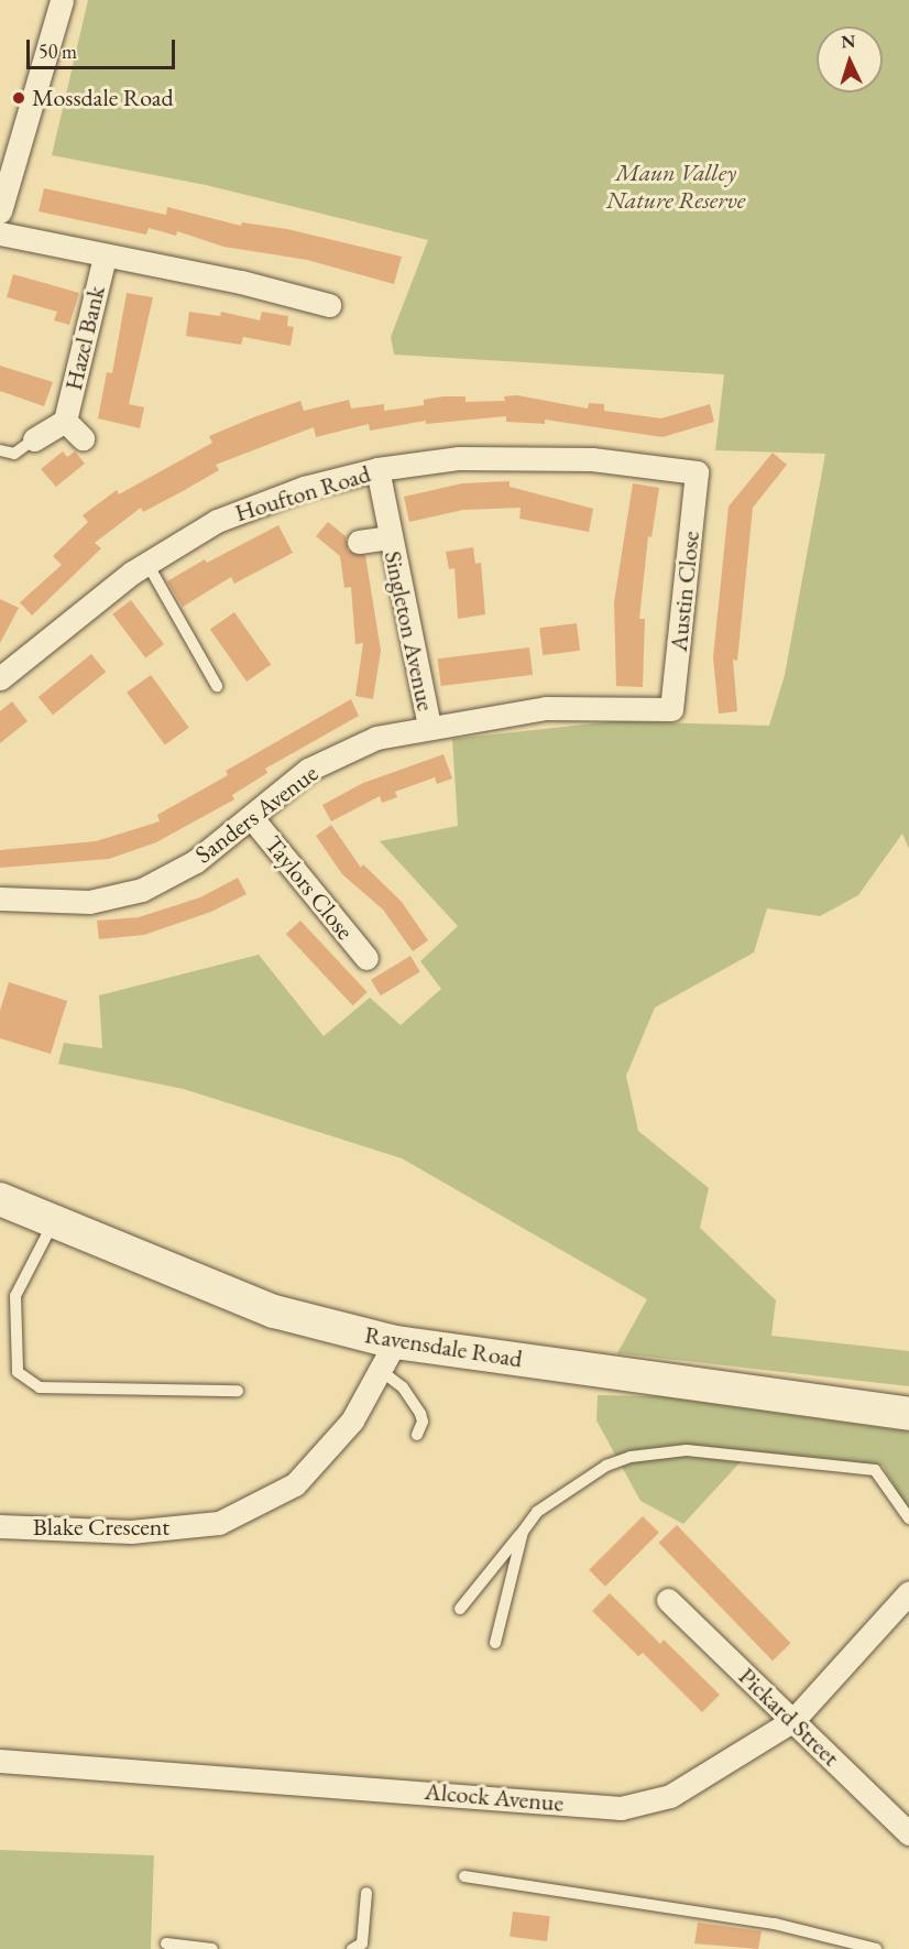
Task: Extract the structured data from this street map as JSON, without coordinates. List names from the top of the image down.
{
  "streets": {
    "main road": ["Ravensdale Road"],
    "street": [
      "Hazel Bank",
      "Houfton Road",
      "Austin Close",
      "Singleton Avenue",
      "Sanders Avenue",
      "Taylors Close",
      "Blake Crescent",
      "Pickard Street",
      "Alcock Avenue"
    ]
  },
  "crossings": [
    ["Houfton Road", "Austin Close"],
    ["Houfton Road", "Singleton Avenue"],
    ["Austin Close", "Sanders Avenue"],
    ["Singleton Avenue", "Sanders Avenue"],
    ["Sanders Avenue", "Taylors Close"],
    ["Ravensdale Road", "Blake Crescent"],
    ["Pickard Street", "Alcock Avenue"]
  ],
  "parks": ["Maun Valley Nature Reserve"],
  "places": ["Mossdale Road"],
  "scale_bar": "50 m",
  "north": "top"
}
